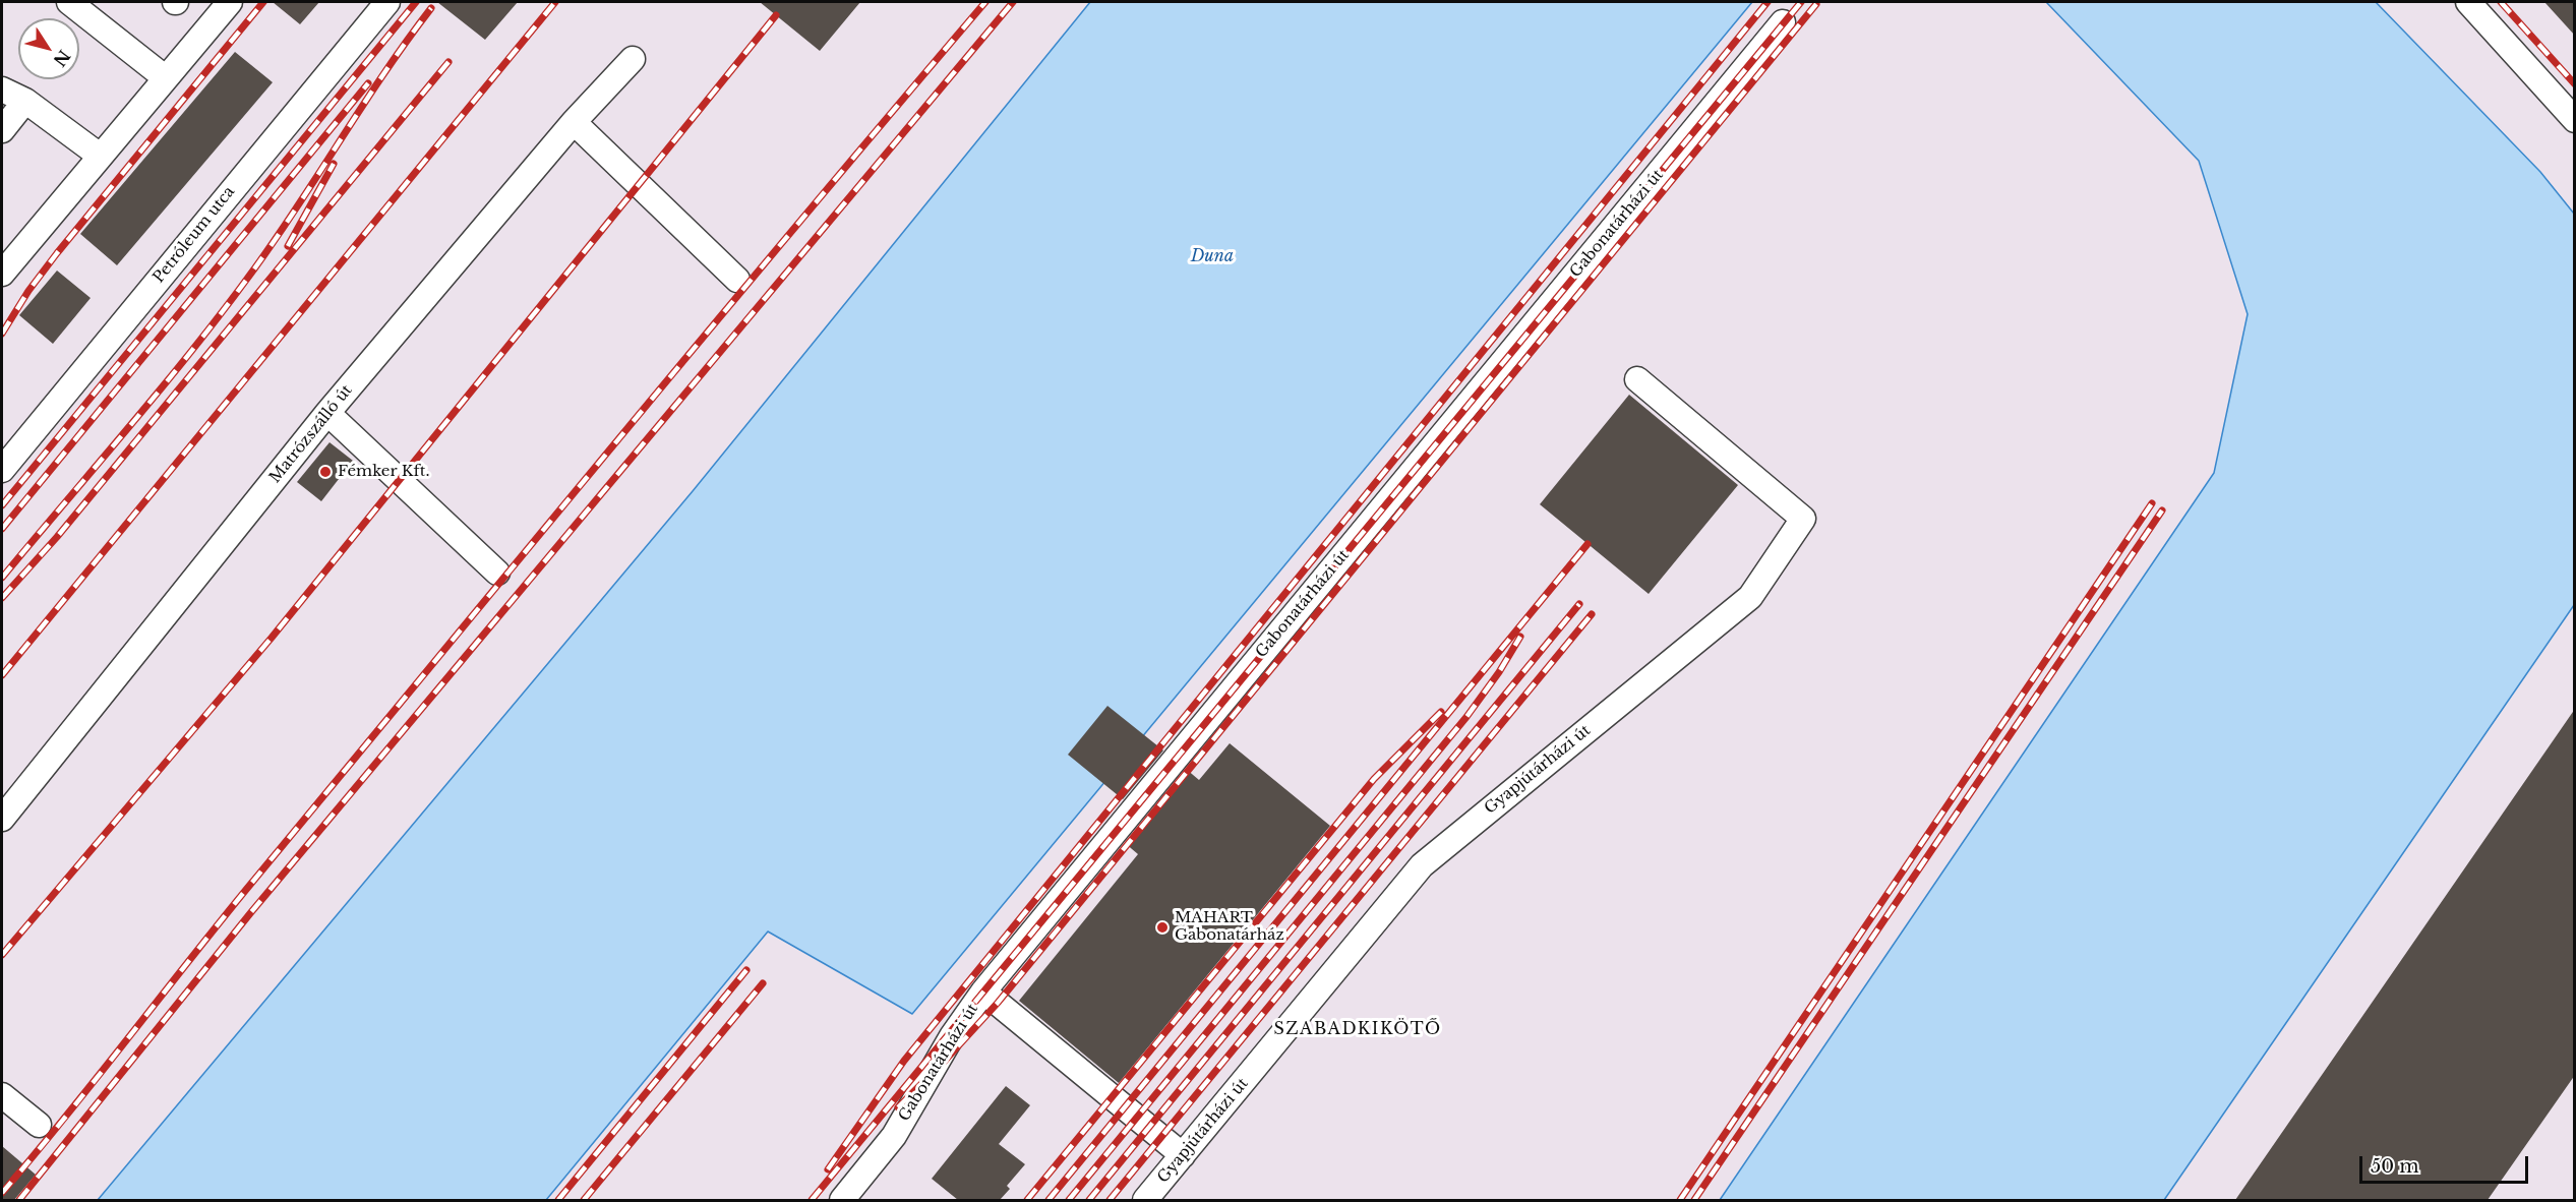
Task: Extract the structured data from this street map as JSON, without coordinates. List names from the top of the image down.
{
  "streets": {
    "street": [
      "Gabonatárházi út",
      "Petróleum utca",
      "Matrózszálló út",
      "Gyapjútárházi út"
    ]
  },
  "districts": ["SZABADKIKÖTŐ"],
  "water": ["Duna"],
  "places": ["Fémker Kft.", "MAHART Gabonatárház"],
  "scale_bar": "50 m",
  "north": "bottom right"
}
